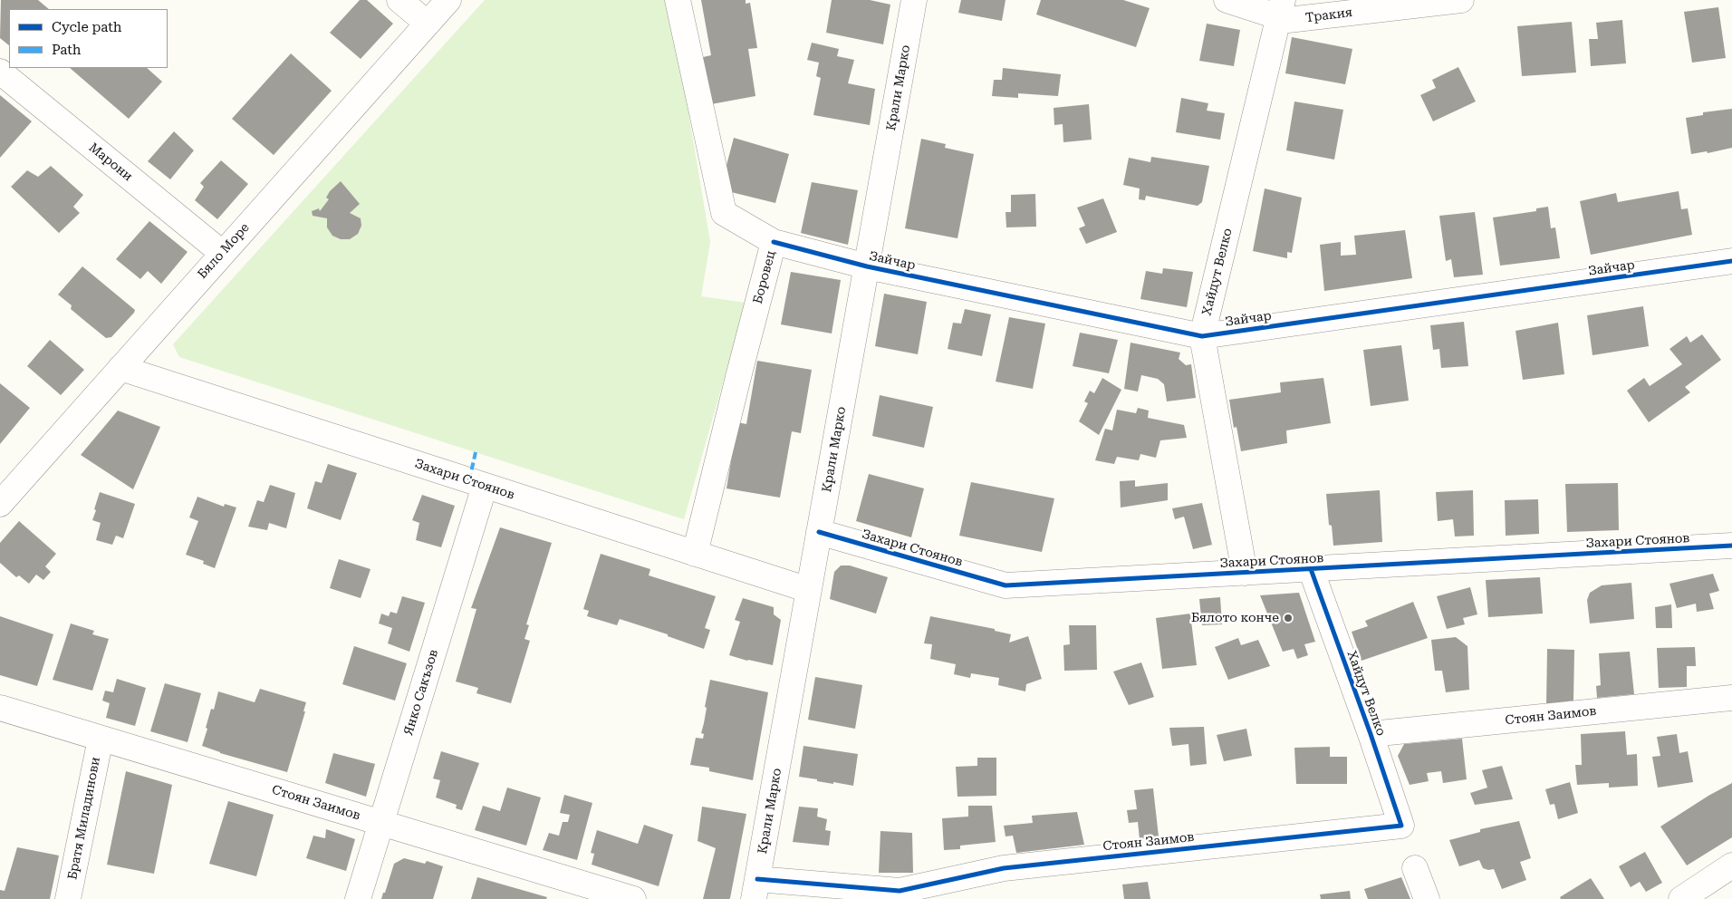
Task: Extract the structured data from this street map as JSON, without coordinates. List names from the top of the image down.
{
  "streets": {
    "street": [
      "Тракия",
      "Крали Марко",
      "Марони",
      "Бяло Море",
      "Зайчар",
      "Хайдут Велко",
      "Боровец",
      "Захари Стоянов",
      "Янко Сакъзов",
      "Стоян Заимов",
      "Братя Миладинови"
    ]
  },
  "crossings": [
    ["Тракия", "Хайдут Велко"],
    ["Крали Марко", "Зайчар"],
    ["Крали Марко", "Захари Стоянов"],
    ["Крали Марко", "Стоян Заимов"],
    ["Марони", "Бяло Море"],
    ["Бяло Море", "Захари Стоянов"],
    ["Зайчар", "Хайдут Велко"],
    ["Зайчар", "Боровец"],
    ["Хайдут Велко", "Захари Стоянов"],
    ["Хайдут Велко", "Стоян Заимов"],
    ["Боровец", "Захари Стоянов"],
    ["Захари Стоянов", "Янко Сакъзов"],
    ["Янко Сакъзов", "Стоян Заимов"],
    ["Стоян Заимов", "Братя Миладинови"]
  ],
  "places": ["Бялото конче"],
  "legend": ["Cycle path", "Path"]
}
